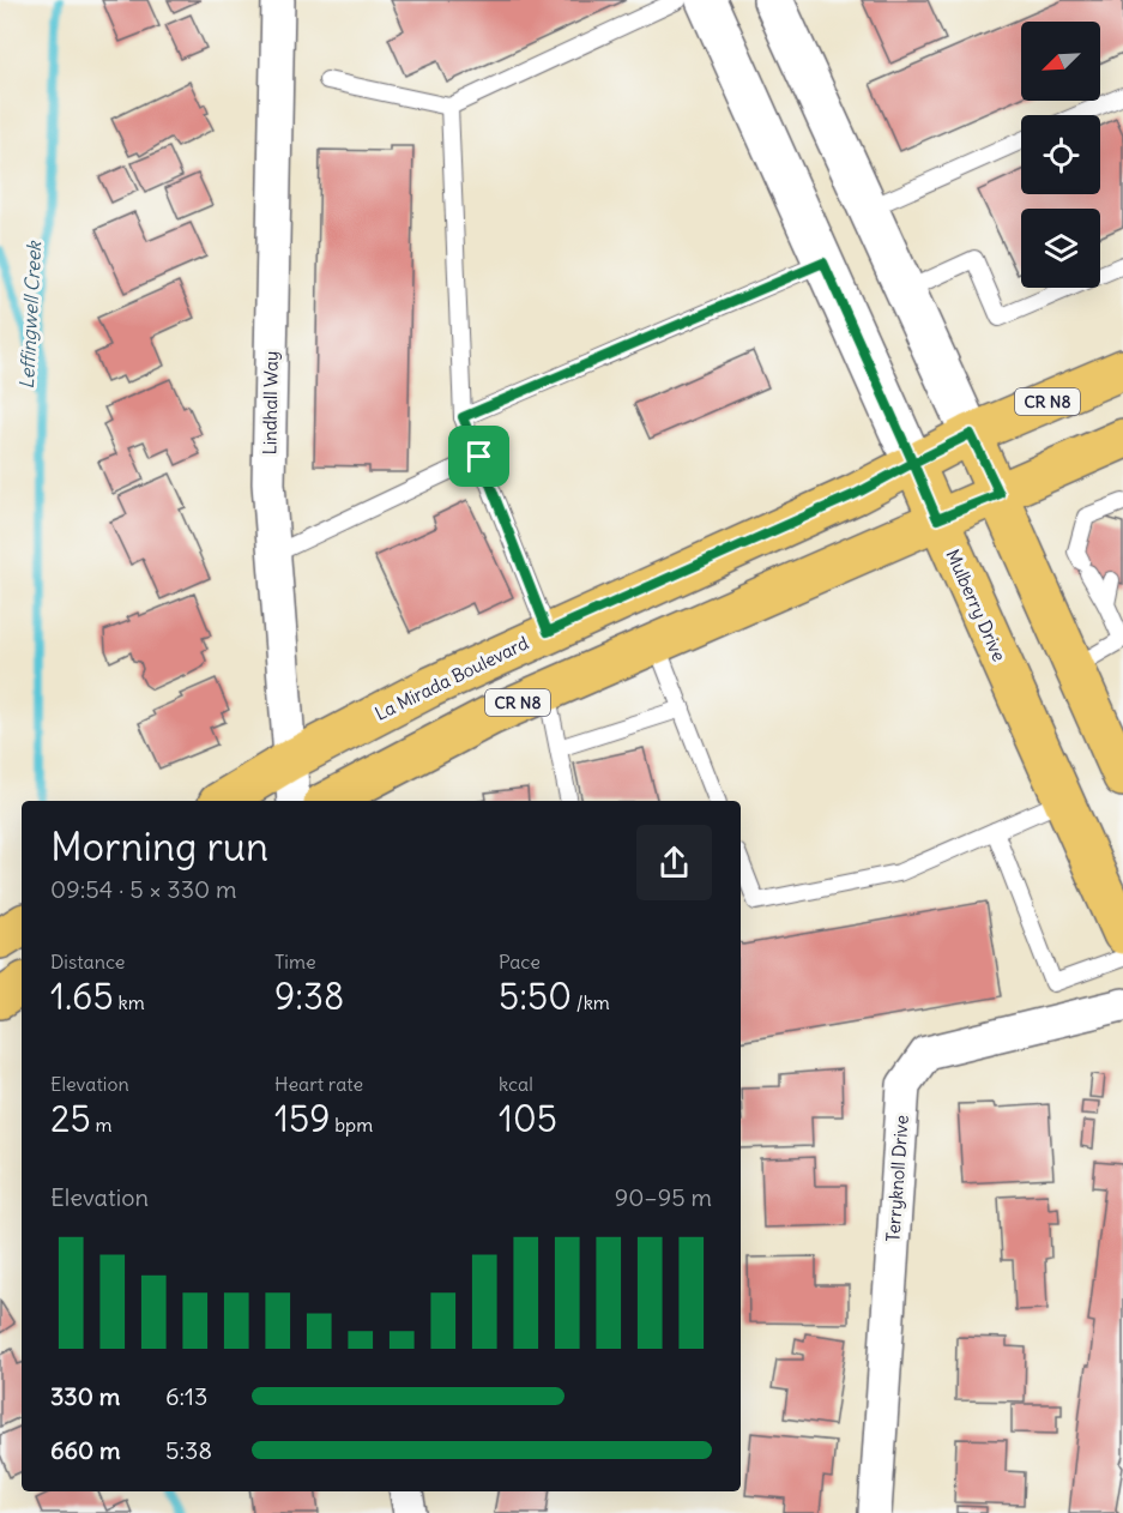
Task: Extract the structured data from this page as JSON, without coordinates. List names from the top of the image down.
{
  "streets": {
    "main road": ["CR N8", "Mulberry Drive", "La Mirada Boulevard"],
    "street": ["Lindhall Way", "Terryknoll Drive"]
  },
  "crossings": [
    ["CR N8", "Mulberry Drive"],
    ["Lindhall Way", "La Mirada Boulevard"],
    ["Mulberry Drive", "La Mirada Boulevard"]
  ],
  "water": ["Leffingwell Creek"],
  "north": "bottom left",
  "page": {
    "heading": ["Morning run", "09:54 · 5 × 330 m"],
    "stats": [
      ["Distance", "1.65 km"],
      ["Time", "9:38"],
      ["Pace", "5:50 /km"],
      ["Elevation", "25 m"],
      ["Heart rate", "159 bpm"],
      ["kcal", "105"]
    ],
    "chart": ["Elevation", "90–95 m"],
    "list": [
      {
        "name": "330 m",
        "note": "6:13"
      },
      {
        "name": "660 m",
        "note": "5:38"
      }
    ]
  }
}
